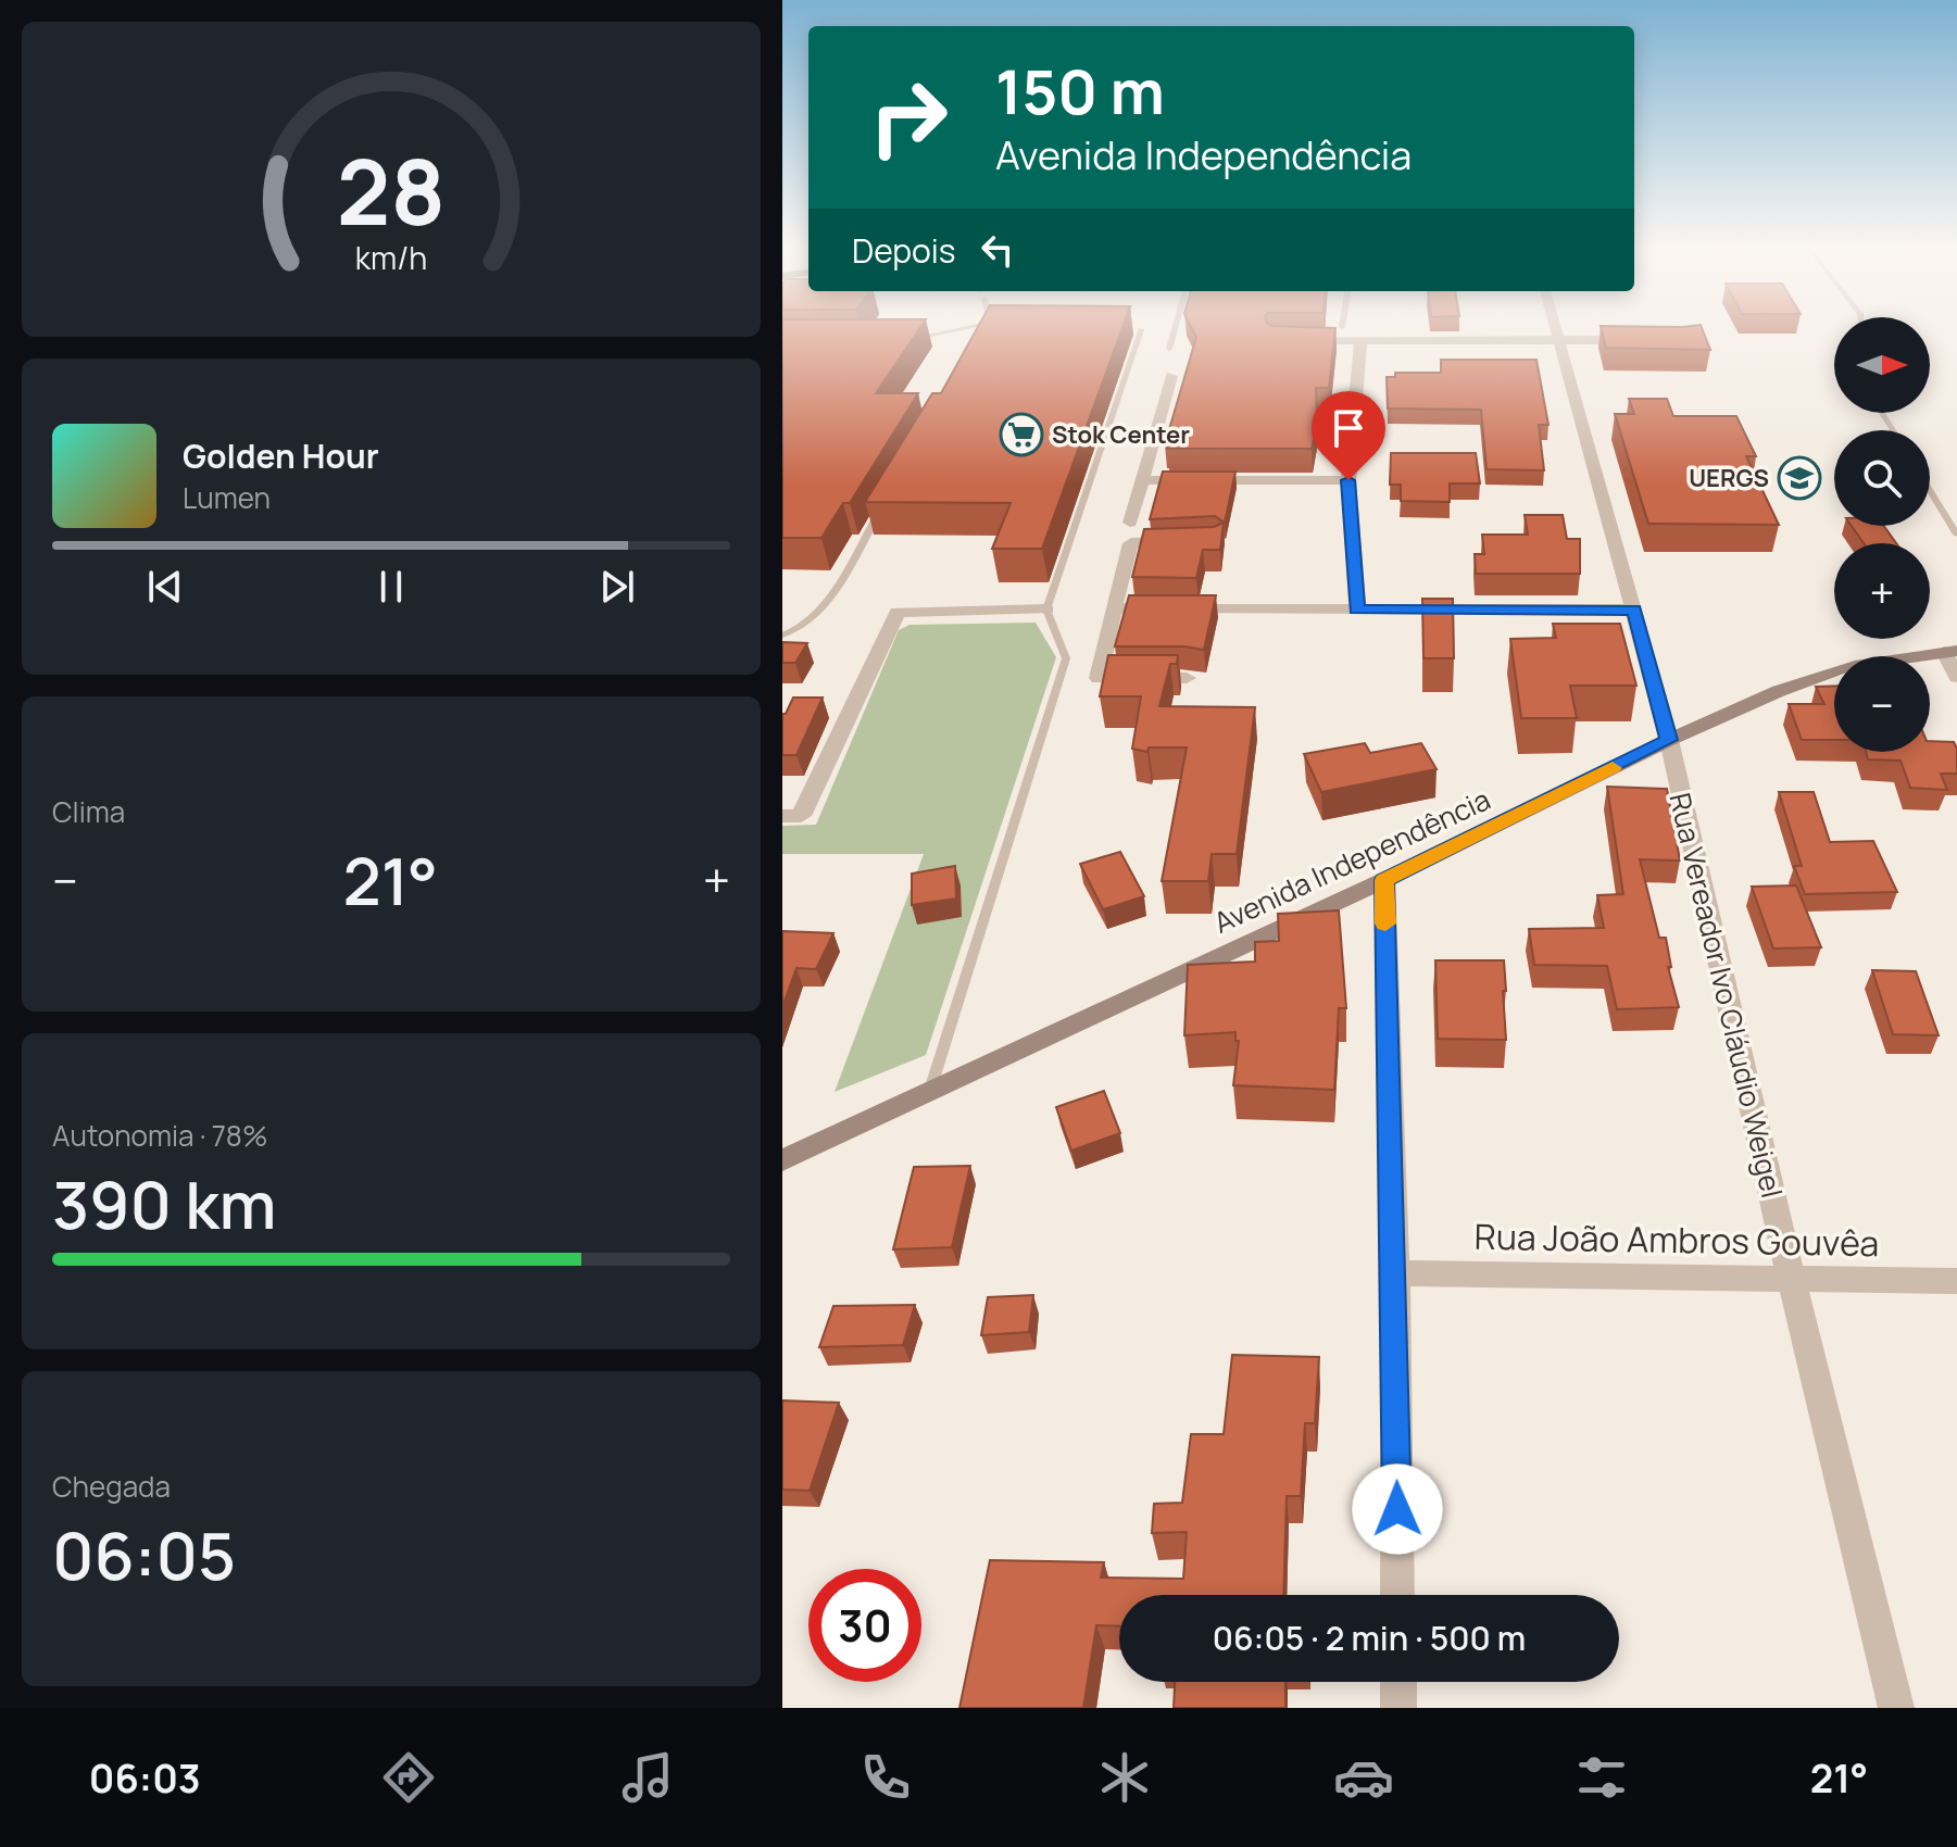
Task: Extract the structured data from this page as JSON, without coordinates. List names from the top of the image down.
{
  "streets": {
    "main road": ["Avenida Independência"],
    "street": ["Rua Vereador Ivo Cláudio Weigel", "Rua João Ambros Gouvêa"]
  },
  "crossings": [
    ["Avenida Independência", "Rua Vereador Ivo Cláudio Weigel"],
    ["Rua Vereador Ivo Cláudio Weigel", "Rua João Ambros Gouvêa"]
  ],
  "places": {
    "supermarket": ["Stok Center"],
    "school or university": ["UERGS"]
  },
  "north": "right",
  "page": {
    "turn": ["150 m", "Avenida Independência"],
    "then": "Depois",
    "map_buttons": ["+", "−"],
    "song": ["Golden Hour", "Lumen"],
    "tile": [
      "Clima",
      ["Autonomia · 78%", "390 km"],
      ["Chegada", "06:05"]
    ],
    "heat": ["−", "21°", "+"],
    "limit": "30",
    "trip": "06:05 · 2 min · 500 m",
    "tabs": ["06:03", "21°"],
    "gauge": ["28", "km/h"]
  }
}
